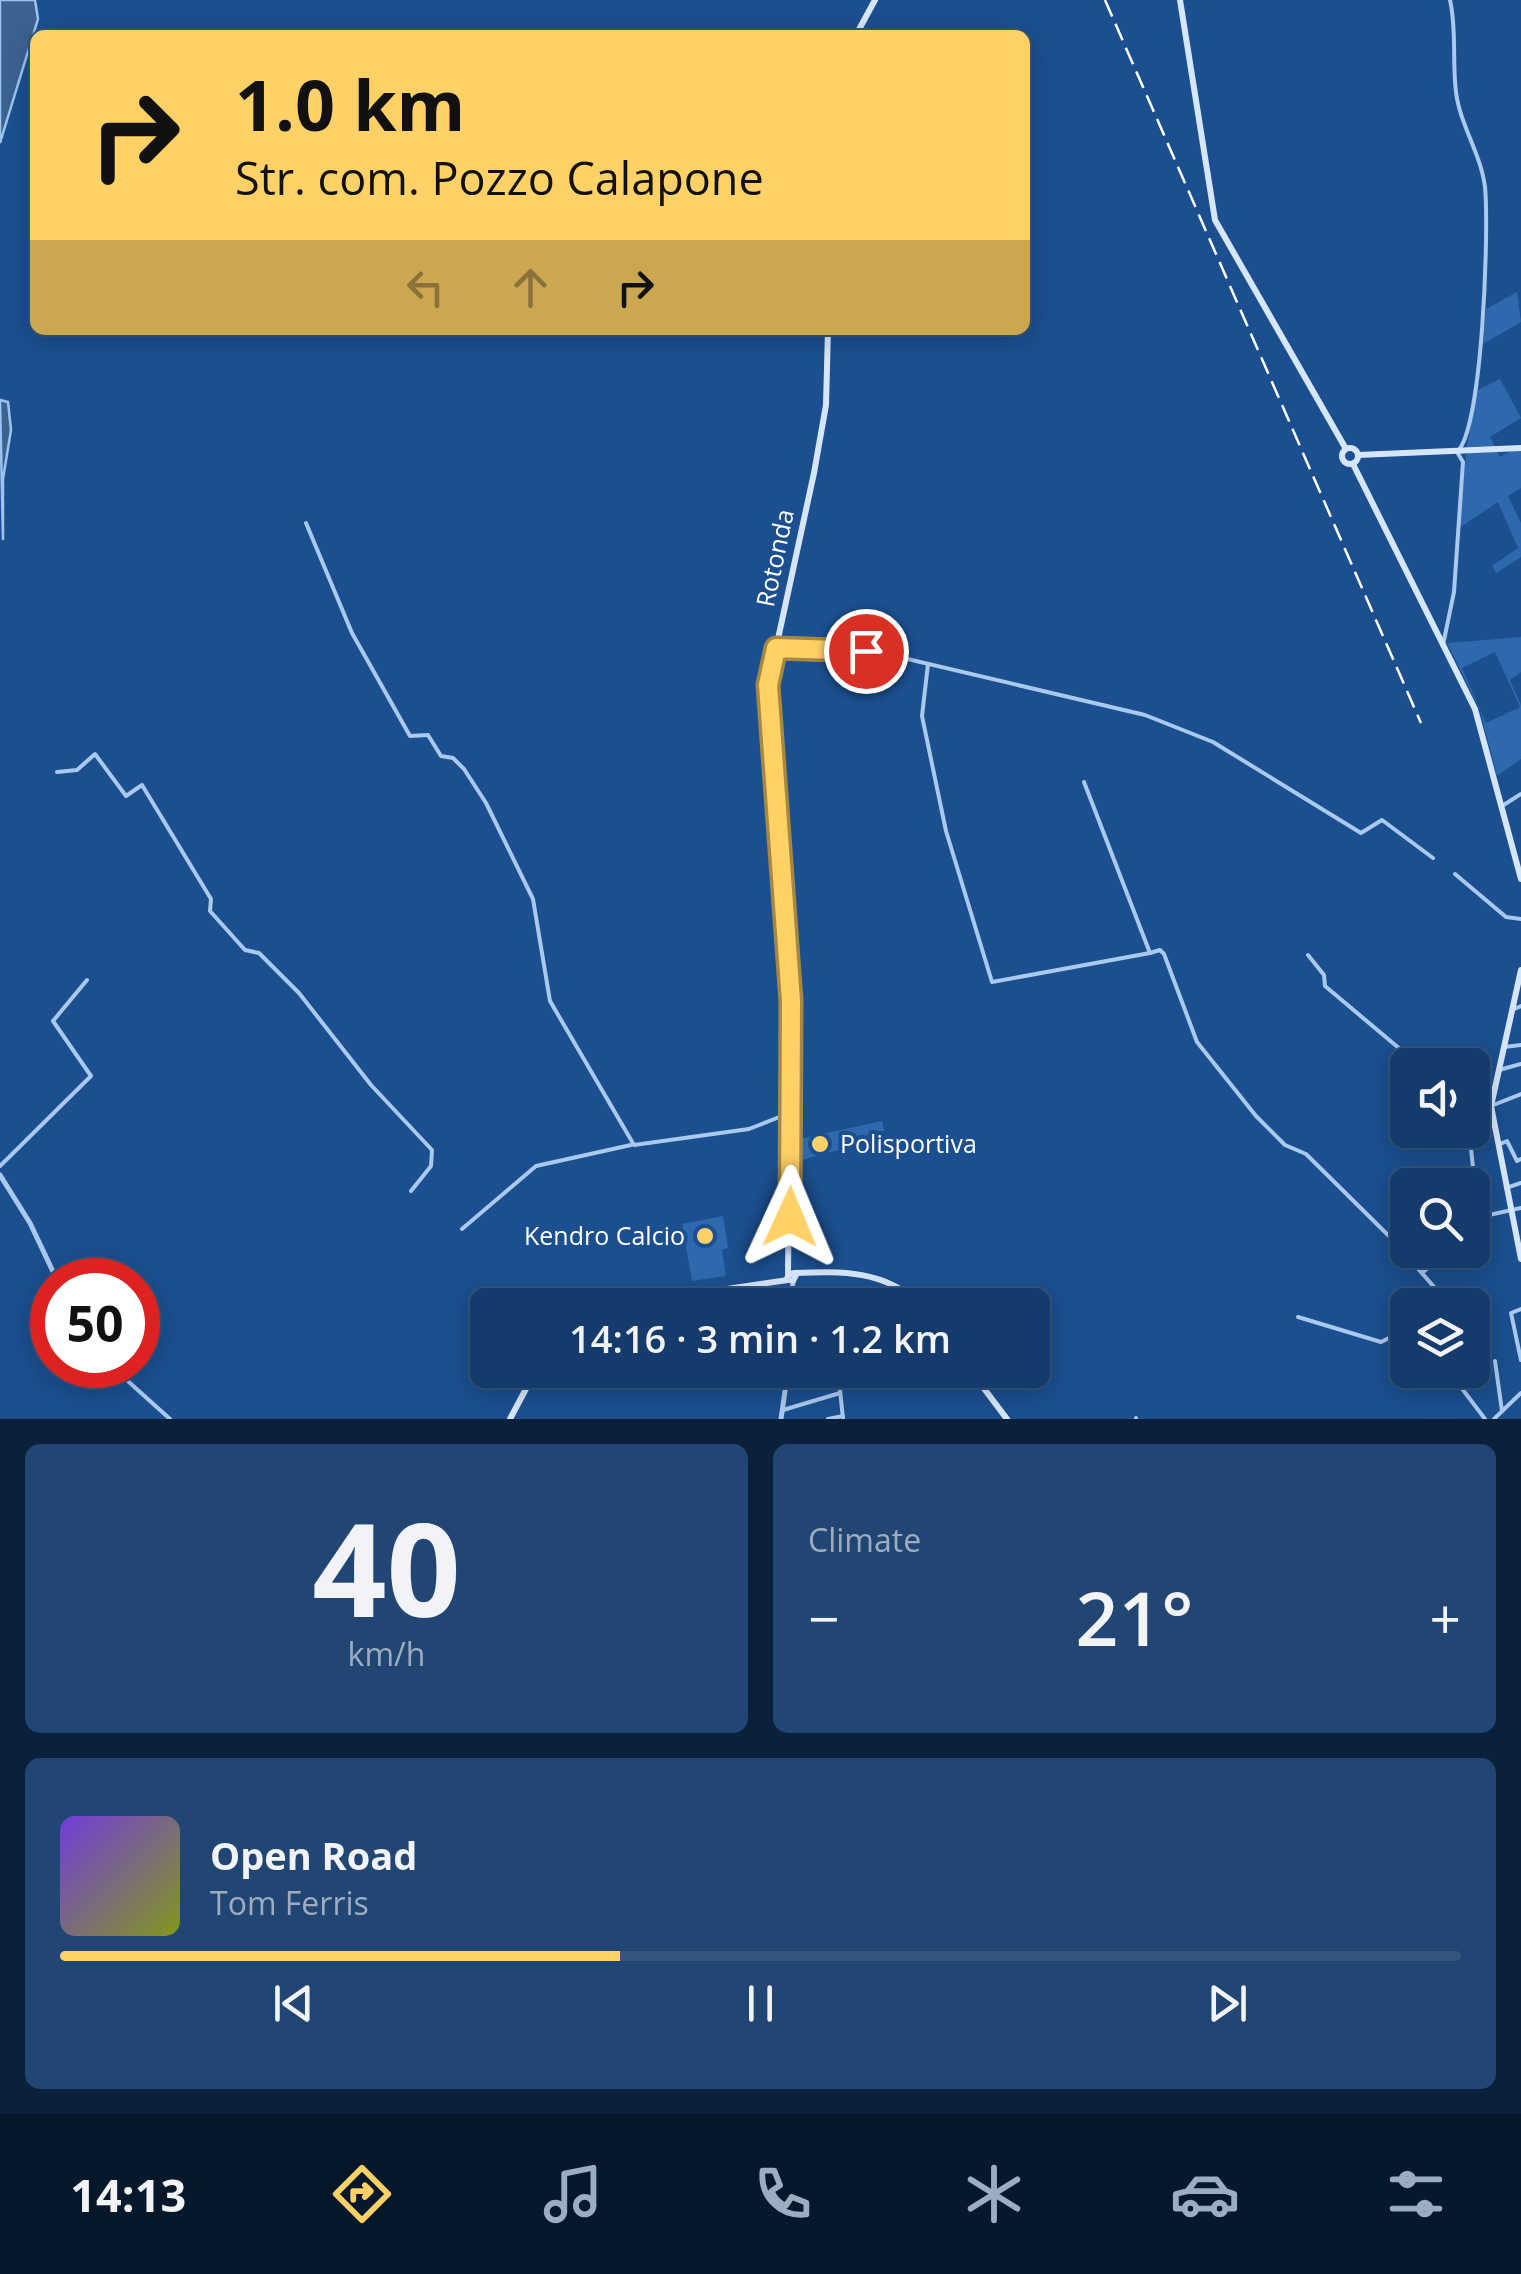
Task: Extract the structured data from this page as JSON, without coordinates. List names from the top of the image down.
{
  "streets": {
    "main road": ["Rotonda"]
  },
  "places": ["Polisportiva", "Kendro Calcio"],
  "page": {
    "turn": ["1.0 km", "Str. com. Pozzo Calapone"],
    "limit": "50",
    "trip": "14:16 · 3 min · 1.2 km",
    "tile": [
      ["40", "km/h"],
      "Climate"
    ],
    "heat": ["−", "21°", "+"],
    "song": ["Open Road", "Tom Ferris"],
    "tabs": "14:13"
  }
}
